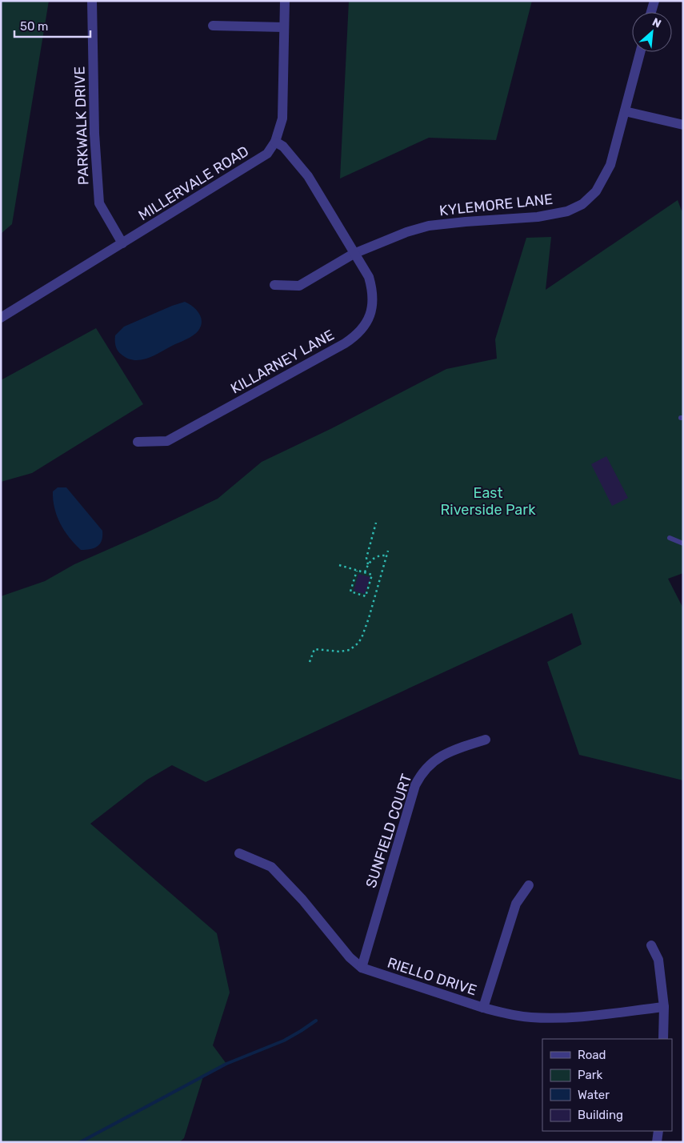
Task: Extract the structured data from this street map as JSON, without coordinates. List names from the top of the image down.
{
  "streets": {
    "street": [
      "PARKWALK DRIVE",
      "MILLERVALE ROAD",
      "KYLEMORE LANE",
      "KILLARNEY LANE",
      "SUNFIELD COURT",
      "RIELLO DRIVE"
    ]
  },
  "crossings": [
    ["PARKWALK DRIVE", "MILLERVALE ROAD"],
    ["MILLERVALE ROAD", "KILLARNEY LANE"],
    ["KYLEMORE LANE", "KILLARNEY LANE"],
    ["SUNFIELD COURT", "RIELLO DRIVE"]
  ],
  "parks": ["East Riverside Park"],
  "legend": [
    "Road",
    "Park",
    "Water",
    "Building"
  ],
  "scale_bar": "50 m",
  "north": "top right"
}
